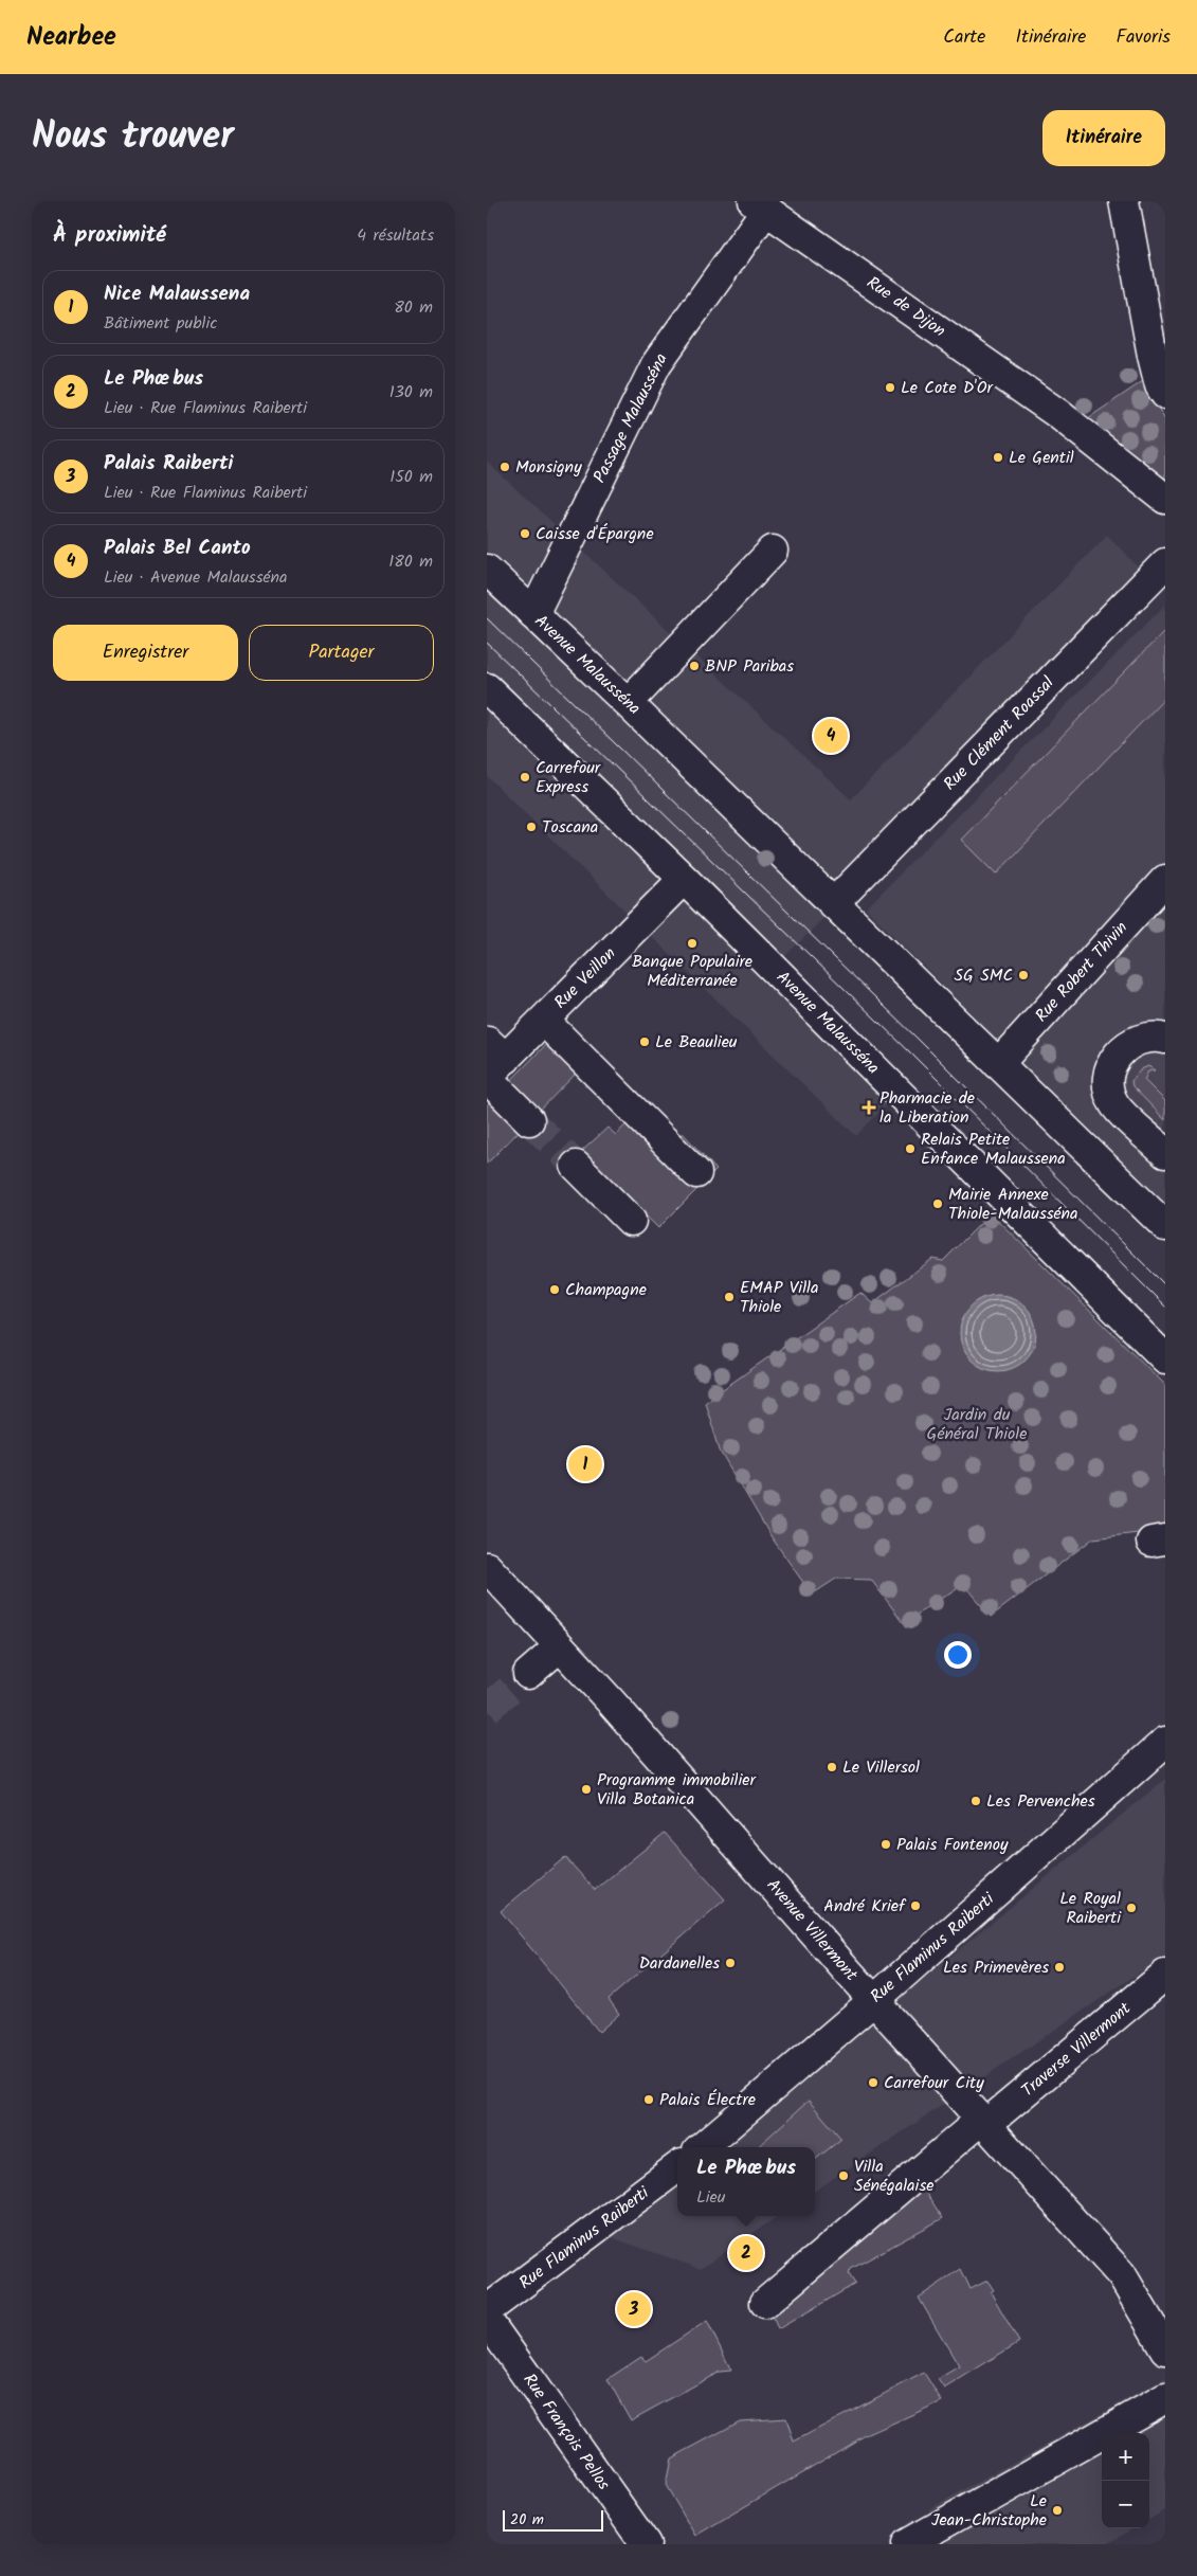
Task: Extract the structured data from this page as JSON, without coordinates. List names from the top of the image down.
{
  "streets": {
    "street": [
      "Rue de Dijon",
      "Passage Malausséna",
      "Avenue Malausséna",
      "Rue Clément Roassal",
      "Rue Robert Thivin",
      "Rue Veillon",
      "Avenue Villermont",
      "Rue Flaminus Raiberti",
      "Traverse Villermont",
      "Rue François Pellos"
    ]
  },
  "crossings": [
    ["Rue de Dijon", "Passage Malausséna"],
    ["Passage Malausséna", "Avenue Malausséna"],
    ["Avenue Malausséna", "Rue Clément Roassal"],
    ["Avenue Malausséna", "Rue Robert Thivin"],
    ["Avenue Malausséna", "Rue Veillon"],
    ["Avenue Villermont", "Rue Flaminus Raiberti"],
    ["Avenue Villermont", "Traverse Villermont"]
  ],
  "parks": ["Jardin du Général Thiole"],
  "places": {
    "other": [
      "Le Cote D'Or",
      "Le Gentil",
      "Monsigny",
      "Caisse d'Épargne",
      "BNP Paribas",
      "Carrefour Express",
      "Toscana",
      "Banque Populaire Méditerranée",
      "SG SMC",
      "Le Beaulieu",
      "Relais Petite Enfance Malaussena",
      "Mairie Annexe Thiole-Malausséna",
      "Champagne",
      "EMAP Villa Thiole",
      "Le Villersol",
      "Programme immobilier Villa Botanica",
      "Les Pervenches",
      "Palais Fontenoy",
      "André Krief",
      "Le Royal Raiberti",
      "Dardanelles",
      "Les Primevères",
      "Carrefour City",
      "Palais Électre",
      "Villa Sénégalaise",
      "Le Jean-Christophe"
    ],
    "health": ["Pharmacie de la Liberation"]
  },
  "scale_bar": "20 m",
  "page": {
    "header": "Nearbee",
    "nav": ["Carte", "Itinéraire", "Favoris"],
    "title": "Nous trouver",
    "buttons": [
      "Itinéraire",
      ["Enregistrer", "Partager"]
    ],
    "heading": ["À proximité", "4 résultats"],
    "list": [
      {
        "mark": "1",
        "name": "Nice Malaussena",
        "note": "Bâtiment public",
        "value": "80 m"
      },
      {
        "mark": "2",
        "name": "Le Phœbus",
        "note": "Lieu · Rue Flaminus Raiberti",
        "value": "130 m"
      },
      {
        "mark": "3",
        "name": "Palais Raiberti",
        "note": "Lieu · Rue Flaminus Raiberti",
        "value": "150 m"
      },
      {
        "mark": "4",
        "name": "Palais Bel Canto",
        "note": "Lieu · Avenue Malausséna",
        "value": "180 m"
      }
    ],
    "pins": [
      "4",
      "1",
      "2",
      "3"
    ],
    "popup": ["Le Phœbus", "Lieu"],
    "map_buttons": ["+", "−"],
    "scale": "20 m"
  }
}
